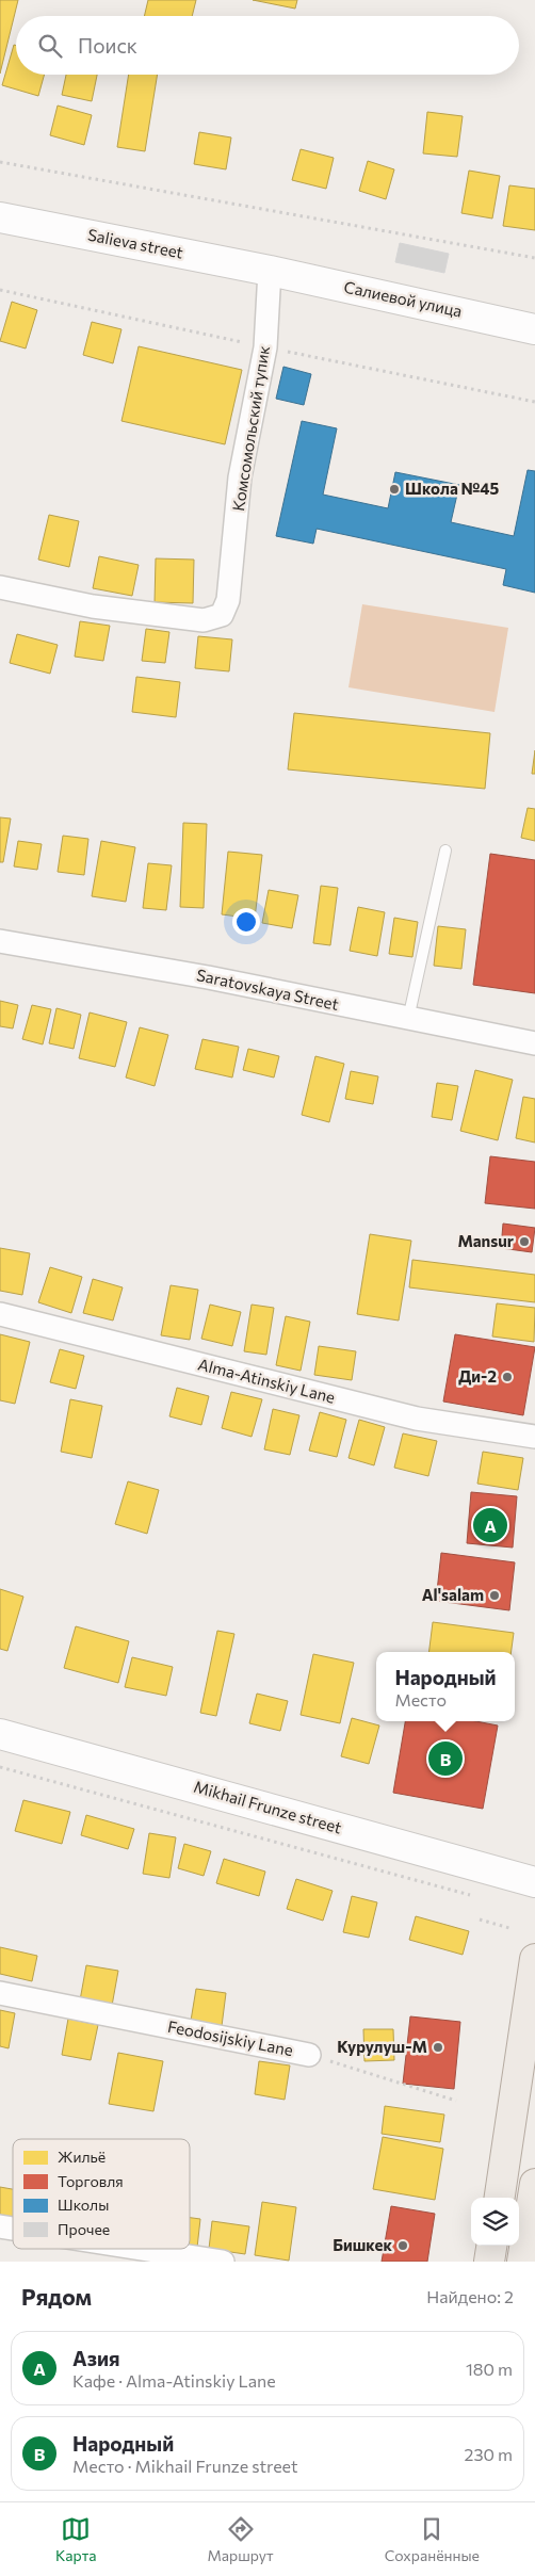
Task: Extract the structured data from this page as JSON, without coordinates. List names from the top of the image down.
{
  "streets": {
    "main road": ["Salieva street", "Салиевой улица", "Mikhail Frunze street"],
    "street": [
      "Комсомольский тупик",
      "Saratovskaya Street",
      "Alma-Atinskiy Lane",
      "Feodosijskiy Lane"
    ]
  },
  "crossings": [
    ["Salieva street", "Салиевой улица"],
    ["Salieva street", "Комсомольский тупик"],
    ["Салиевой улица", "Комсомольский тупик"]
  ],
  "places": [
    "Школа №45",
    "Mansur",
    "Ди-2",
    "Al'salam",
    "Курулуш-М",
    "Бишкек"
  ],
  "legend": [
    "Жильё",
    "Торговля",
    "Школы",
    "Прочее"
  ],
  "page": {
    "search": "Поиск",
    "pins": ["A", "B"],
    "popup": ["Народный", "Место"],
    "heading": ["Рядом", "Найдено: 2"],
    "list": [
      {
        "mark": "A",
        "name": "Азия",
        "note": "Кафе · Alma-Atinskiy Lane",
        "value": "180 m"
      },
      {
        "mark": "B",
        "name": "Народный",
        "note": "Место · Mikhail Frunze street",
        "value": "230 m"
      }
    ],
    "nav": ["Карта", "Маршрут", "Сохранённые"]
  }
}
